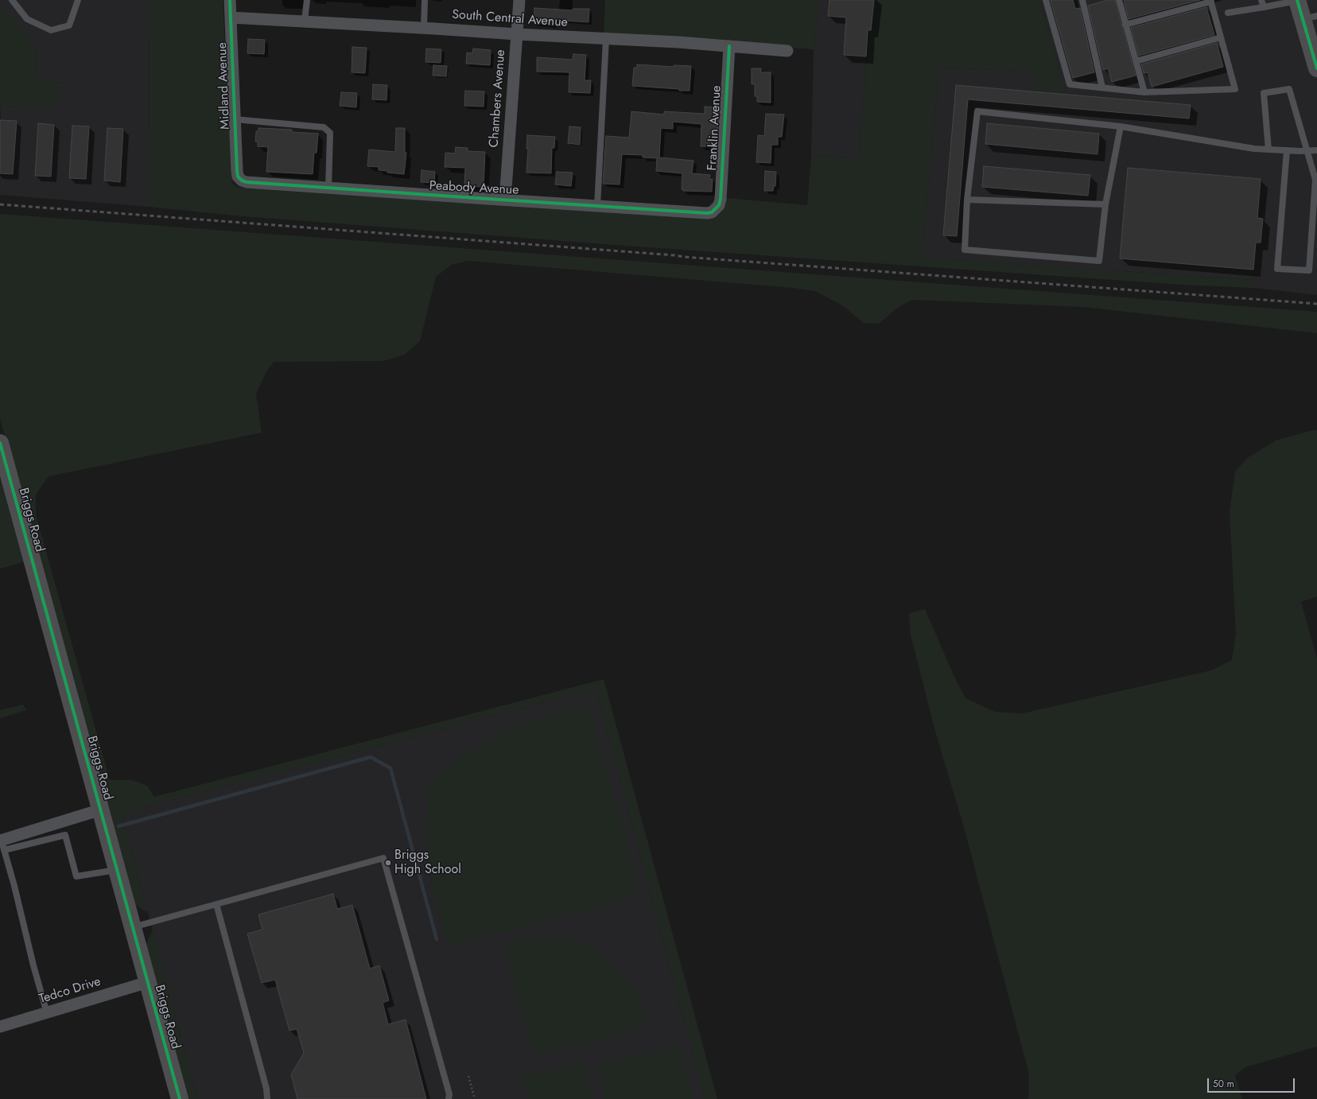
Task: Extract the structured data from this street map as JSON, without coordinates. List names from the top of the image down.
{
  "streets": {
    "street": [
      "South Central Avenue",
      "Midland Avenue",
      "Chambers Avenue",
      "Franklin Avenue",
      "Peabody Avenue",
      "Briggs Road",
      "Tedco Drive"
    ]
  },
  "crossings": [
    ["South Central Avenue", "Midland Avenue"],
    ["South Central Avenue", "Chambers Avenue"],
    ["South Central Avenue", "Franklin Avenue"],
    ["Midland Avenue", "Peabody Avenue"],
    ["Chambers Avenue", "Peabody Avenue"],
    ["Franklin Avenue", "Peabody Avenue"],
    ["Briggs Road", "Tedco Drive"]
  ],
  "places": ["Briggs High School"],
  "scale_bar": "50 m"
}
